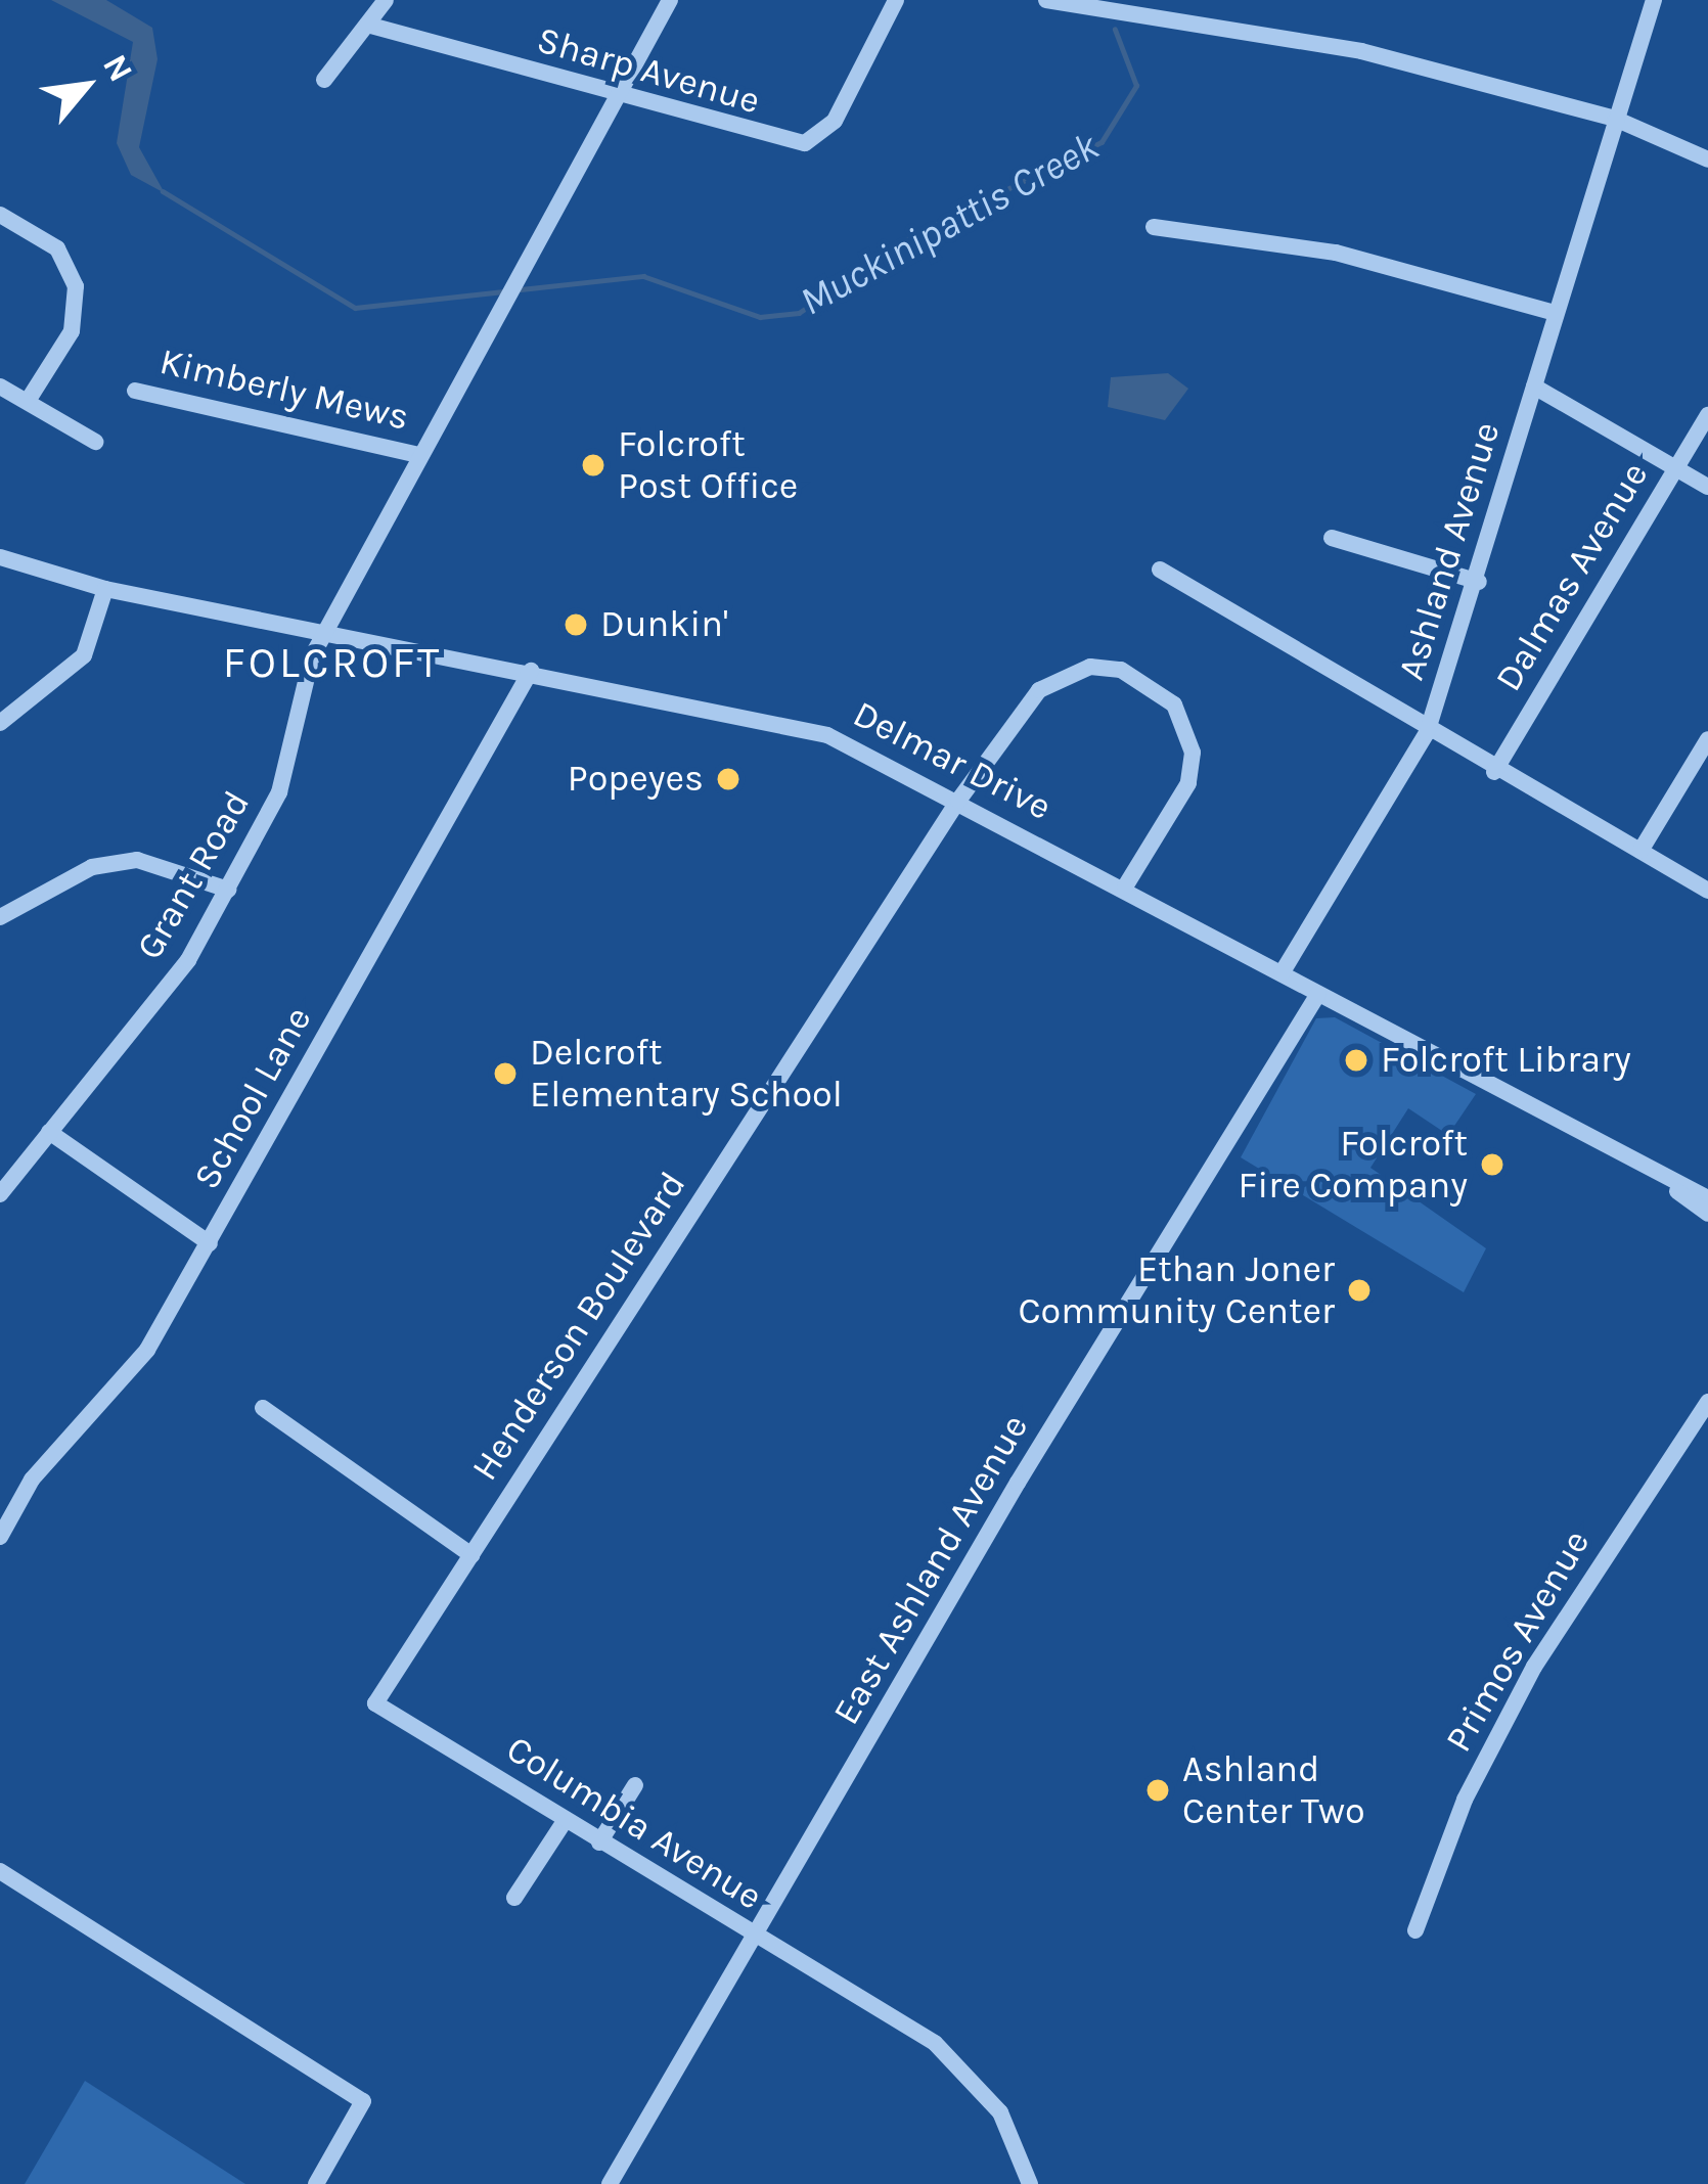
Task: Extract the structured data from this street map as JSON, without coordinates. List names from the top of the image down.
{
  "streets": {
    "street": [
      "Sharp Avenue",
      "Kimberly Mews",
      "Ashland Avenue",
      "Dalmas Avenue",
      "Delmar Drive",
      "Grant Road",
      "School Lane",
      "Henderson Boulevard",
      "East Ashland Avenue",
      "Primos Avenue",
      "Columbia Avenue"
    ]
  },
  "crossings": [
    ["Sharp Avenue", "Grant Road"],
    ["Kimberly Mews", "Grant Road"],
    ["Ashland Avenue", "Delmar Drive"],
    ["Delmar Drive", "Grant Road"],
    ["Delmar Drive", "School Lane"],
    ["Delmar Drive", "Henderson Boulevard"],
    ["Delmar Drive", "East Ashland Avenue"],
    ["Henderson Boulevard", "Columbia Avenue"],
    ["East Ashland Avenue", "Columbia Avenue"]
  ],
  "districts": ["FOLCROFT"],
  "water": ["Muckinipattis Creek"],
  "places": [
    "Folcroft Post Office",
    "Dunkin'",
    "Popeyes",
    "Folcroft Library",
    "Delcroft Elementary School",
    "Folcroft Fire Company",
    "Ethan Joner Community Center",
    "Ashland Center Two"
  ],
  "north": "top right"
}
